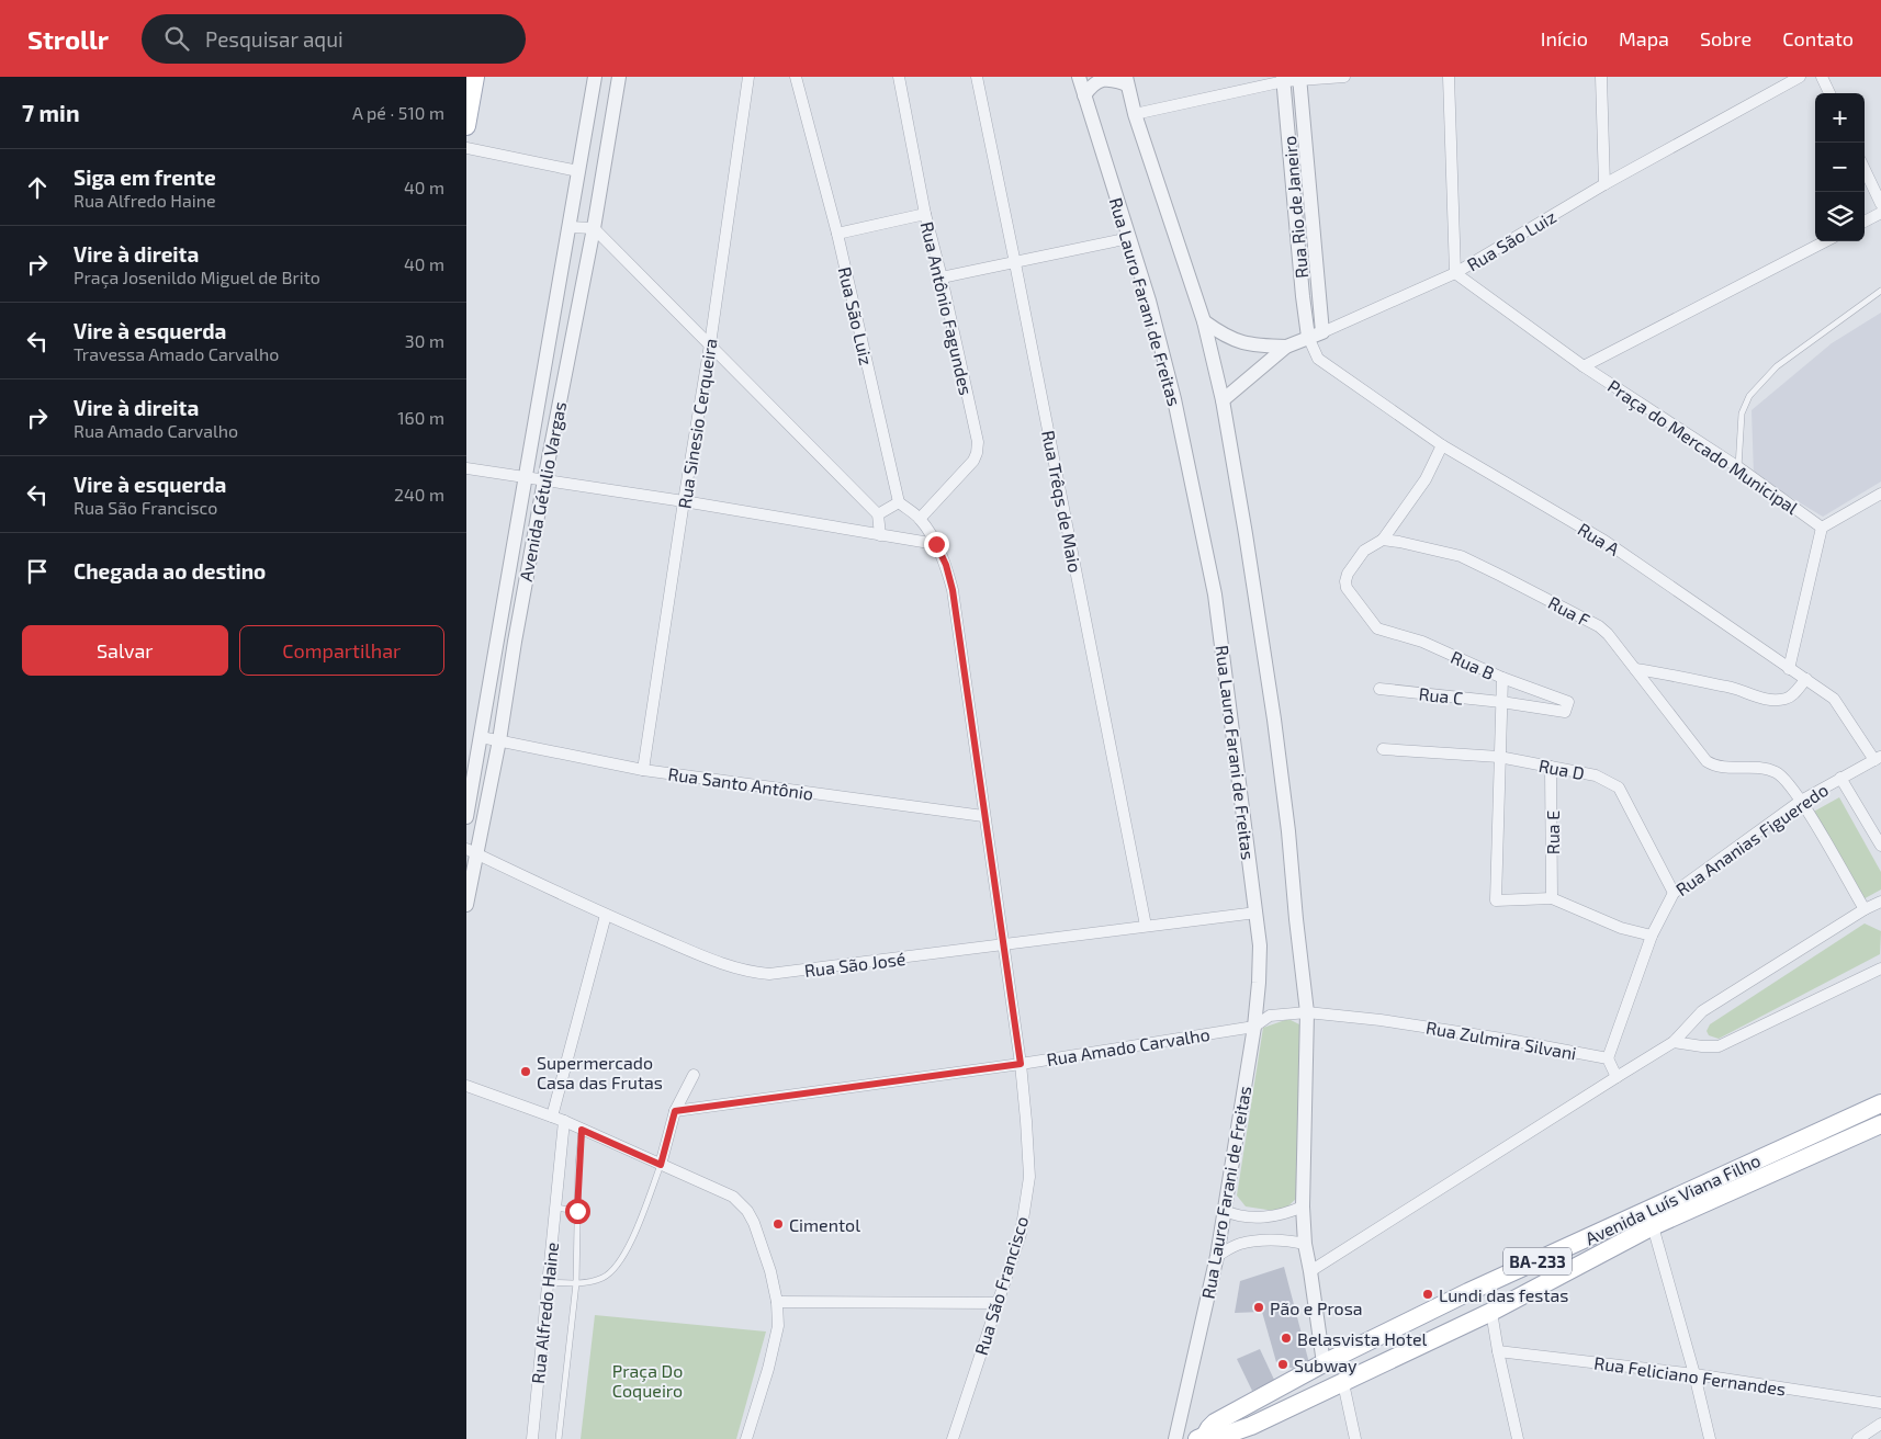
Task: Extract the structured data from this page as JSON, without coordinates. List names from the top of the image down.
{
  "streets": {
    "main road": ["Avenida Luís Viana Filho", "BA-233"],
    "street": [
      "Rua Rio de Janeiro",
      "Rua São Luiz",
      "Rua Lauro Farani de Freitas",
      "Rua Antônio Fagundes",
      "Rua Sinesio Cerqueira",
      "Praça do Mercado Municipal",
      "Avenida Gétulio Vargas",
      "Rua Trêqs de Maio",
      "Rua A",
      "Rua F",
      "Rua B",
      "Rua C",
      "Rua D",
      "Rua Santo Antônio",
      "Rua E",
      "Rua Ananias Figueredo",
      "Rua São José",
      "Rua Zulmira Silvani",
      "Rua Amado Carvalho",
      "Rua São Francisco",
      "Rua Alfredo Haine",
      "Rua Feliciano Fernandes"
    ]
  },
  "crossings": [
    ["Rua Rio de Janeiro", "Rua São Luiz"],
    ["Rua Rio de Janeiro", "Rua A"],
    ["Rua São Luiz", "Praça do Mercado Municipal"],
    ["Rua São Luiz", "Rua A"],
    ["Rua Lauro Farani de Freitas", "Rua São José"],
    ["Rua Lauro Farani de Freitas", "Rua Zulmira Silvani"],
    ["Rua Lauro Farani de Freitas", "Rua Amado Carvalho"],
    ["Rua Sinesio Cerqueira", "Rua Santo Antônio"],
    ["Avenida Gétulio Vargas", "Rua Santo Antônio"],
    ["Avenida Gétulio Vargas", "Rua São José"],
    ["Rua Trêqs de Maio", "Rua São José"],
    ["Rua A", "Rua Ananias Figueredo"],
    ["Rua F", "Rua B"],
    ["Rua F", "Rua Ananias Figueredo"],
    ["Rua B", "Rua C"],
    ["Rua D", "Rua E"],
    ["Rua D", "Rua Ananias Figueredo"],
    ["Rua Santo Antônio", "Rua São Francisco"],
    ["Rua Ananias Figueredo", "Rua Zulmira Silvani"],
    ["Rua São José", "Rua São Francisco"],
    ["Rua Zulmira Silvani", "Rua Amado Carvalho"],
    ["Rua Amado Carvalho", "Rua São Francisco"]
  ],
  "parks": ["Praça Do Coqueiro"],
  "places": [
    "Supermercado Casa das Frutas",
    "Cimentol",
    "Lundi das festas",
    "Pão e Prosa",
    "Belasvista Hotel",
    "Subway"
  ],
  "page": {
    "header": "Strollr",
    "search": "Pesquisar aqui",
    "nav": [
      "Início",
      "Mapa",
      "Sobre",
      "Contato"
    ],
    "heading": ["7 min", "A pé · 510 m"],
    "map_buttons": ["+", "−"],
    "list": [
      ["Siga em frente", "Rua Alfredo Haine", "40 m"],
      ["Vire à direita", "Praça Josenildo Miguel de Brito", "40 m"],
      ["Vire à esquerda", "Travessa Amado Carvalho", "30 m"],
      ["Vire à direita", "Rua Amado Carvalho", "160 m"],
      ["Vire à esquerda", "Rua São Francisco", "240 m"],
      "Chegada ao destino"
    ],
    "buttons": ["Salvar", "Compartilhar"]
  }
}
